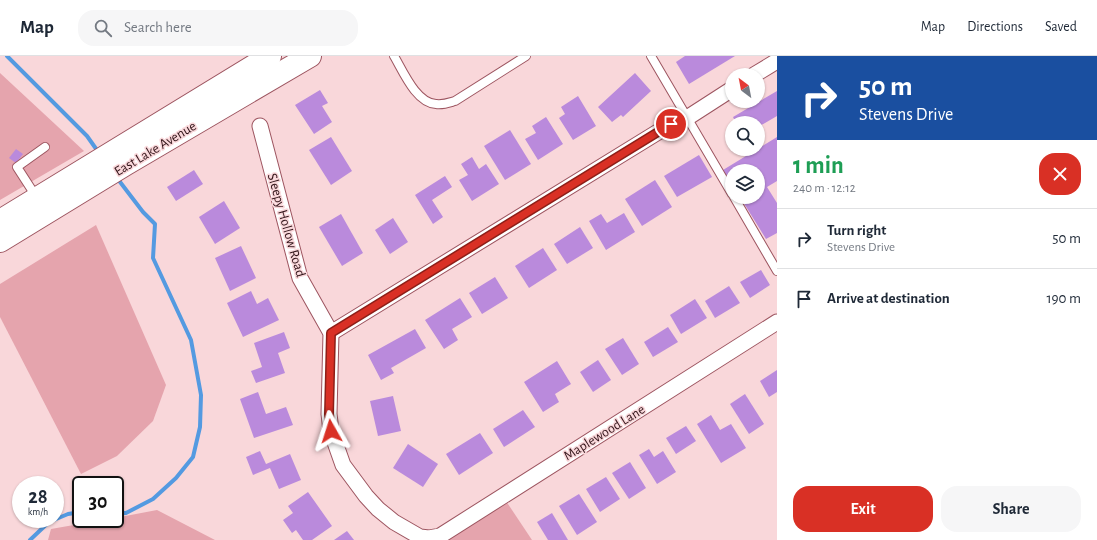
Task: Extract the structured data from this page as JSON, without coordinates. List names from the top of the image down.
{
  "streets": {
    "main road": ["East Lake Avenue"],
    "street": ["Sleepy Hollow Road", "Maplewood Lane"]
  },
  "crossings": [
    ["Sleepy Hollow Road", "Maplewood Lane"]
  ],
  "north": "top left",
  "page": {
    "header": "Map",
    "search": "Search here",
    "nav": ["Map", "Directions", "Saved"],
    "turn": ["50 m", "Stevens Drive"],
    "heading": ["1 min", "240 m · 12:12"],
    "list": [
      {
        "name": "Turn right",
        "note": "Stevens Drive",
        "value": "50 m"
      },
      {
        "name": "Arrive at destination",
        "value": "190 m"
      }
    ],
    "speed": "28 km/h",
    "limit": "30",
    "buttons": ["Exit", "Share"]
  }
}
